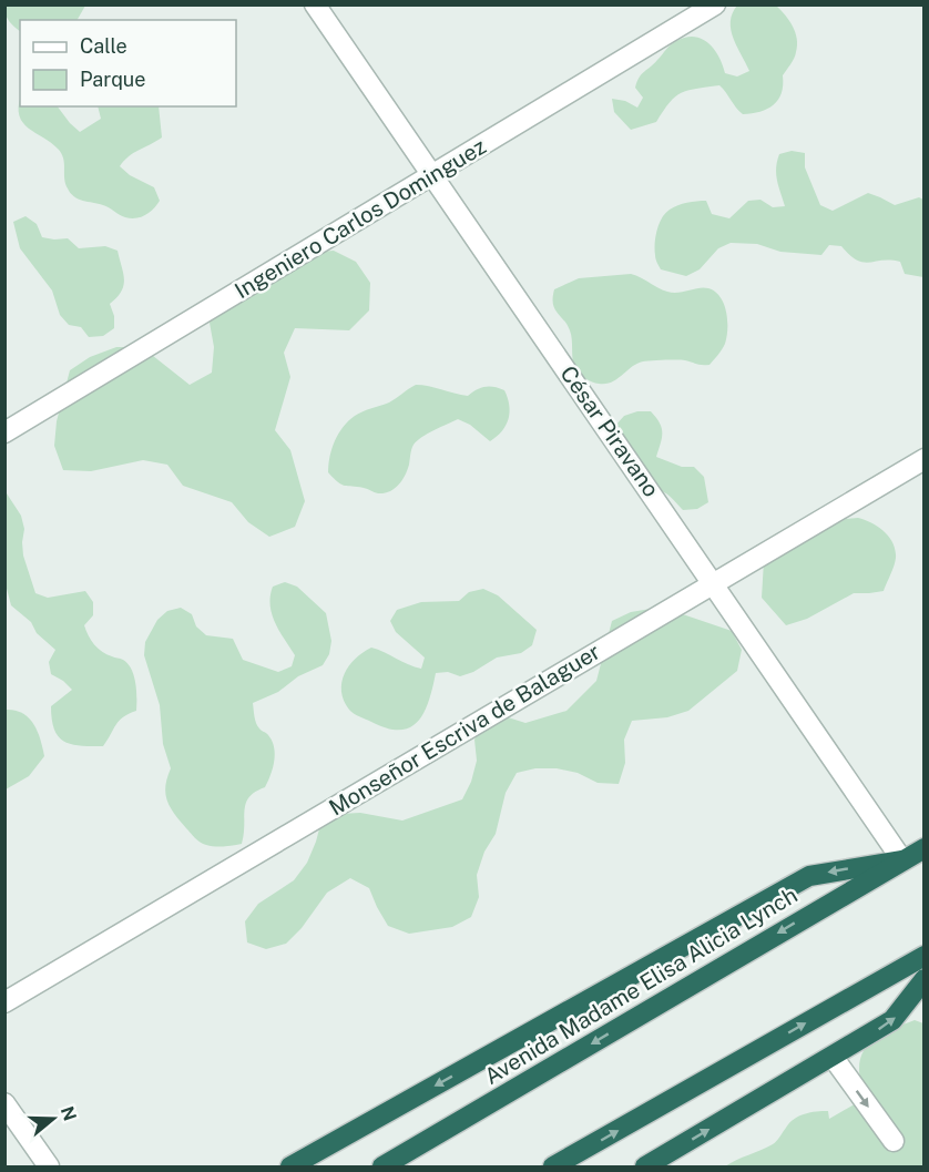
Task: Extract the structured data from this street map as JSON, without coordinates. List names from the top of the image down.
{
  "streets": {
    "highway": ["Avenida Madame Elisa Alicia Lynch"],
    "street": ["Ingeniero Carlos Dominguez", "César Piravano", "Monseñor Escriva de Balaguer"]
  },
  "crossings": [
    ["Ingeniero Carlos Dominguez", "César Piravano"],
    ["César Piravano", "Monseñor Escriva de Balaguer"],
    ["César Piravano", "Avenida Madame Elisa Alicia Lynch"]
  ],
  "legend": ["Calle", "Parque"],
  "north": "right"
}
